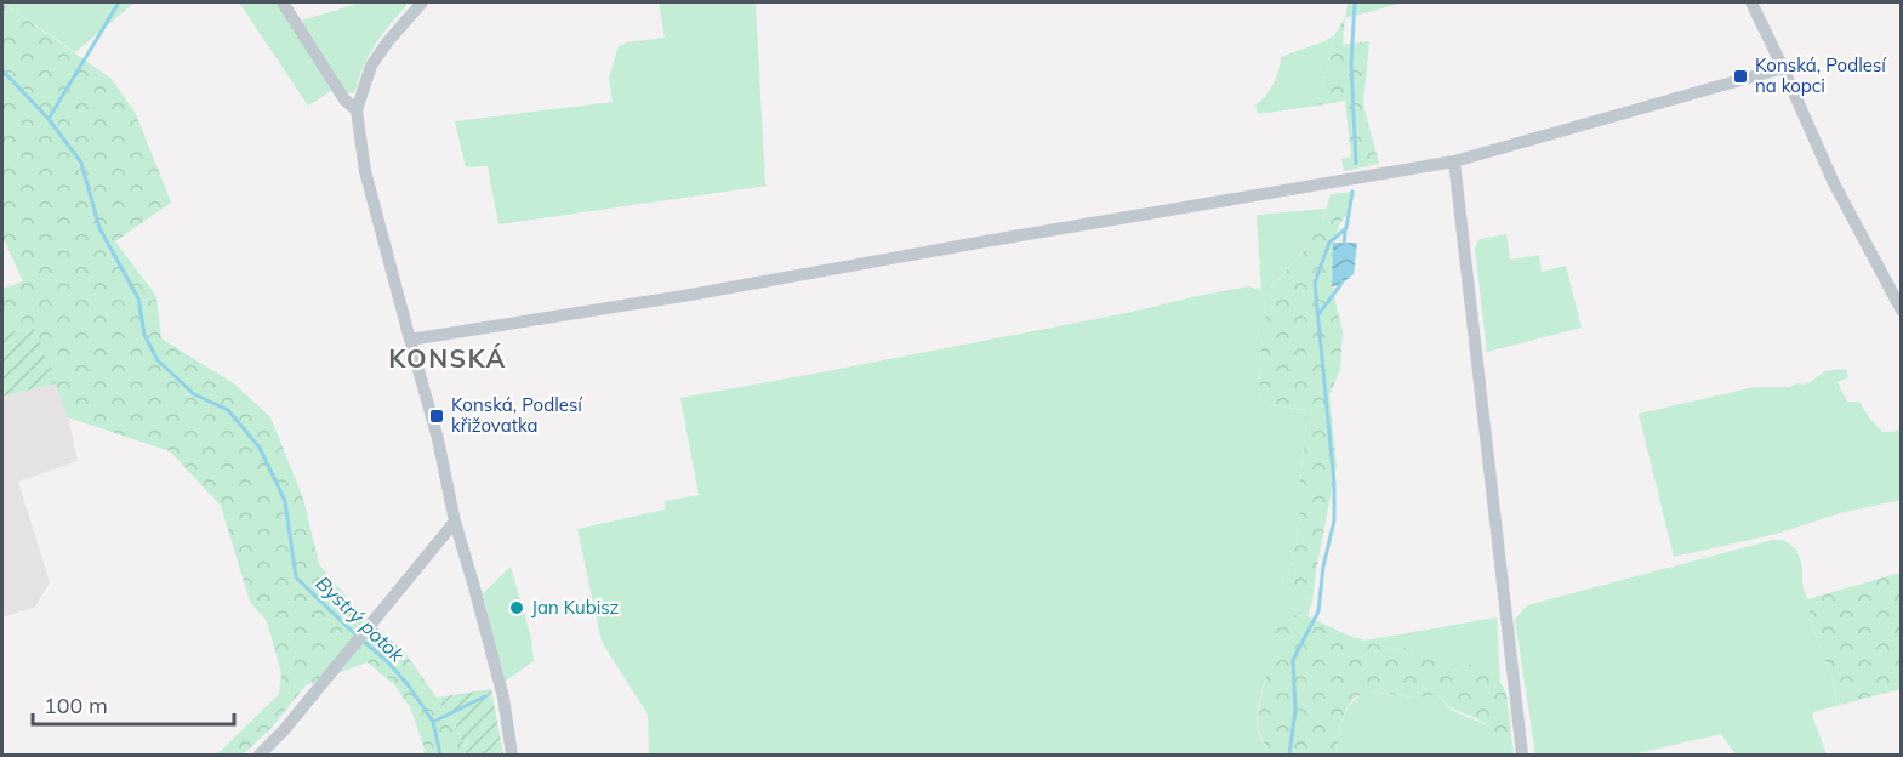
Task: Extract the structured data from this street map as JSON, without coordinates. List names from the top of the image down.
{
  "districts": ["KONSKÁ"],
  "water": ["Bystrý potok"],
  "places": {
    "transit": ["Konská, Podlesí na kopci", "Konská, Podlesí křižovatka"],
    "other": ["Jan Kubisz"]
  },
  "scale_bar": "100 m"
}
